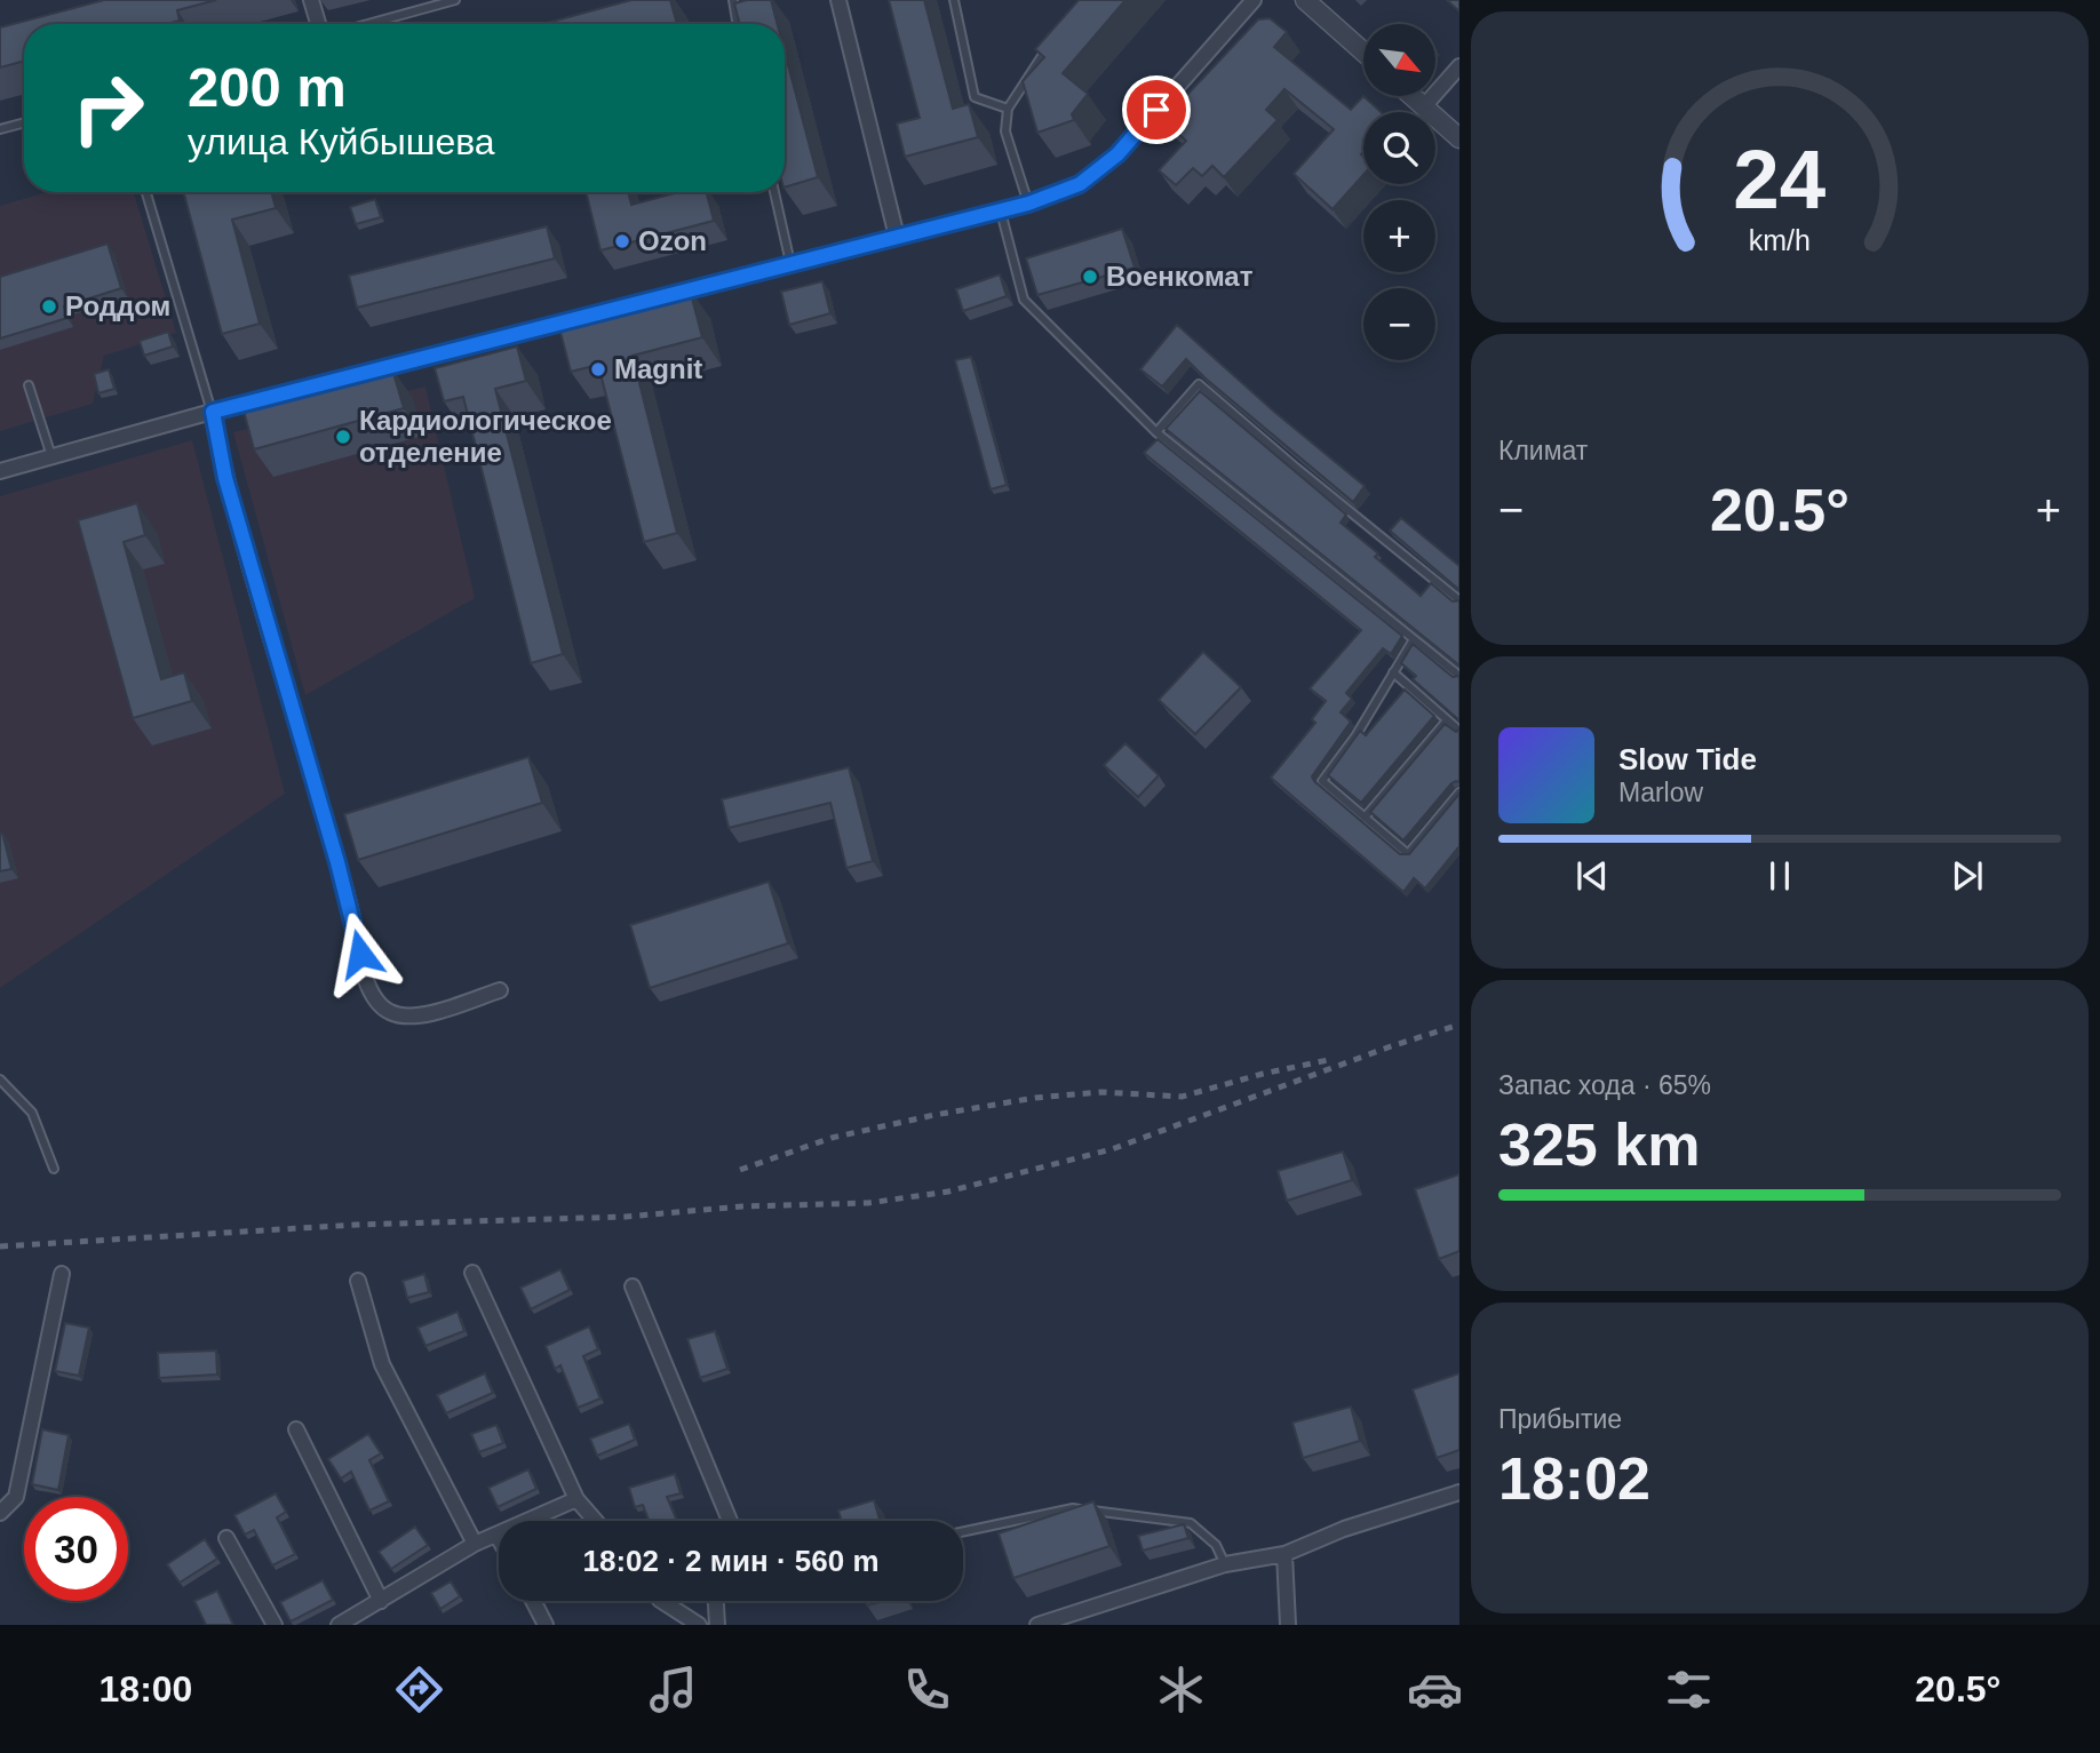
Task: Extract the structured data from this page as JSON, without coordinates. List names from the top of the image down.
{
  "places": [
    "Ozon",
    "Военкомат",
    "Роддом",
    "Magnit",
    "Кардиологическое отделение"
  ],
  "north": "bottom right",
  "page": {
    "map_buttons": ["+", "−"],
    "turn": ["200 m", "улица Куйбышева"],
    "tile": [
      "Климат",
      ["Запас хода · 65%", "325 km"],
      ["Прибытие", "18:02"]
    ],
    "heat": ["−", "20.5°", "+"],
    "song": ["Slow Tide", "Marlow"],
    "limit": "30",
    "trip": "18:02 · 2 мин · 560 m",
    "tabs": ["18:00", "20.5°"],
    "gauge": ["24", "km/h"]
  }
}
